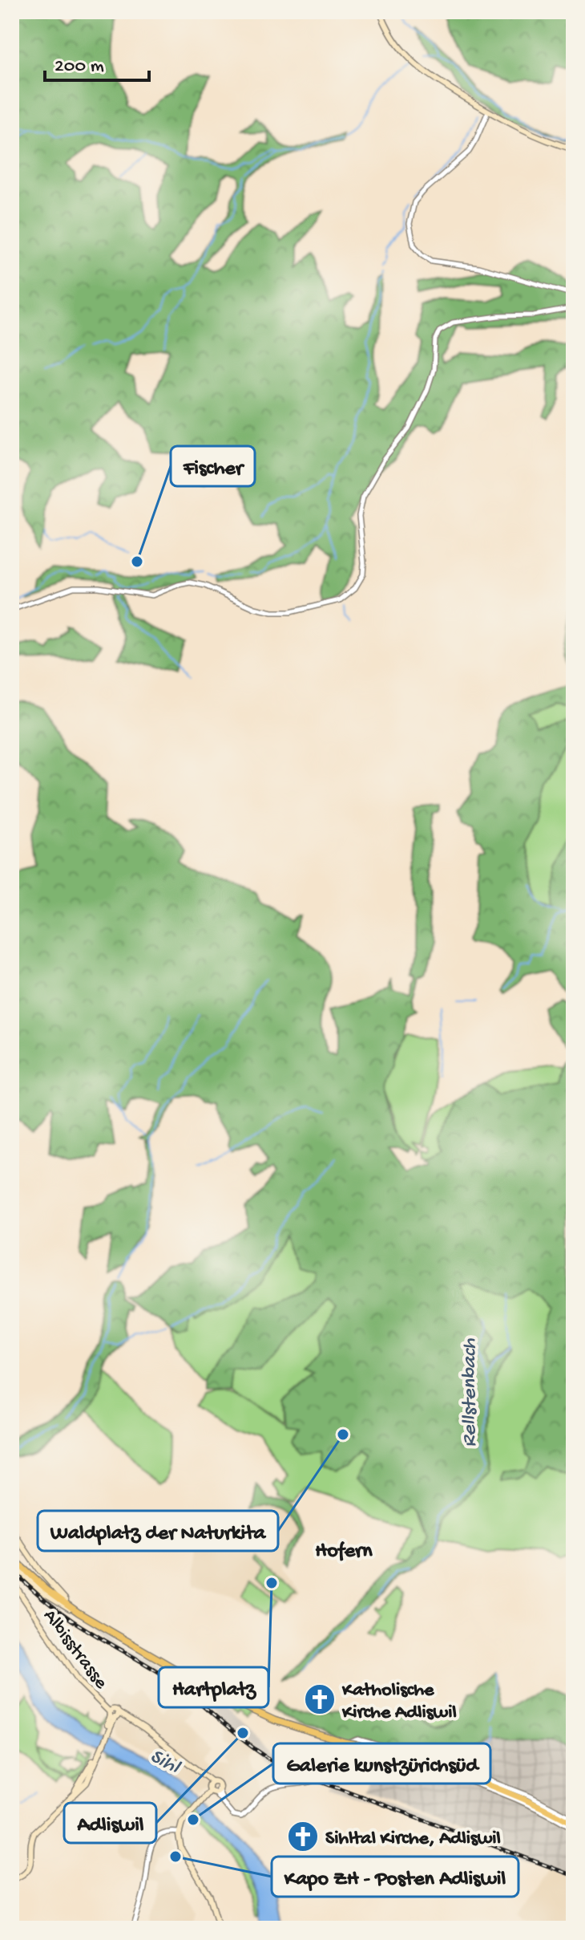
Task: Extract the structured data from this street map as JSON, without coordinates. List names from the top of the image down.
{
  "streets": {
    "main road": ["Albisstrasse"]
  },
  "districts": ["Hofern"],
  "water": ["Rellstenbach", "Sihl"],
  "places": {
    "other": [
      "Fischer",
      "Waldplatz der Naturkita",
      "Hartplatz",
      "Adliswil",
      "Galerie kunstzürichsüd",
      "Kapo ZH - Posten Adliswil"
    ],
    "church": ["Katholische Kirche Adliswil", "Sihltal Kirche, Adliswil"]
  },
  "scale_bar": "200 m"
}
